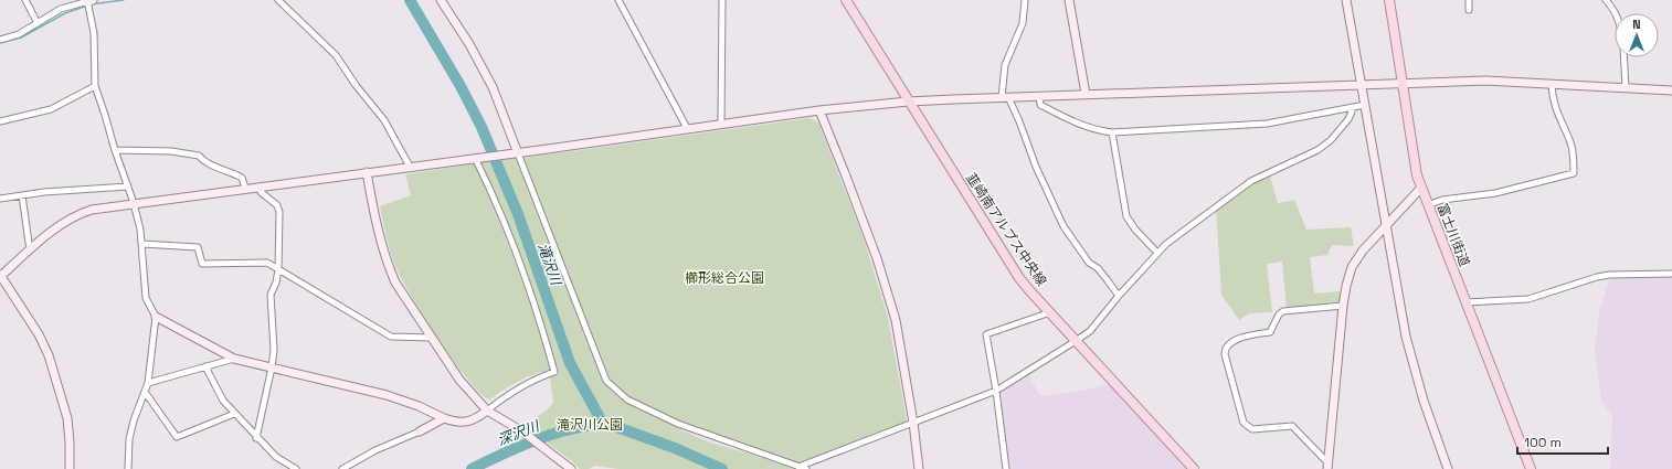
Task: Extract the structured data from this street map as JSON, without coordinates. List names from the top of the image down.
{
  "streets": {
    "main road": ["韮崎南アルプス中央線", "富士川街道"]
  },
  "water": ["滝沢川", "深沢川"],
  "parks": ["櫛形総合公園", "滝沢川公園"],
  "scale_bar": "100 m",
  "north": "top"
}
